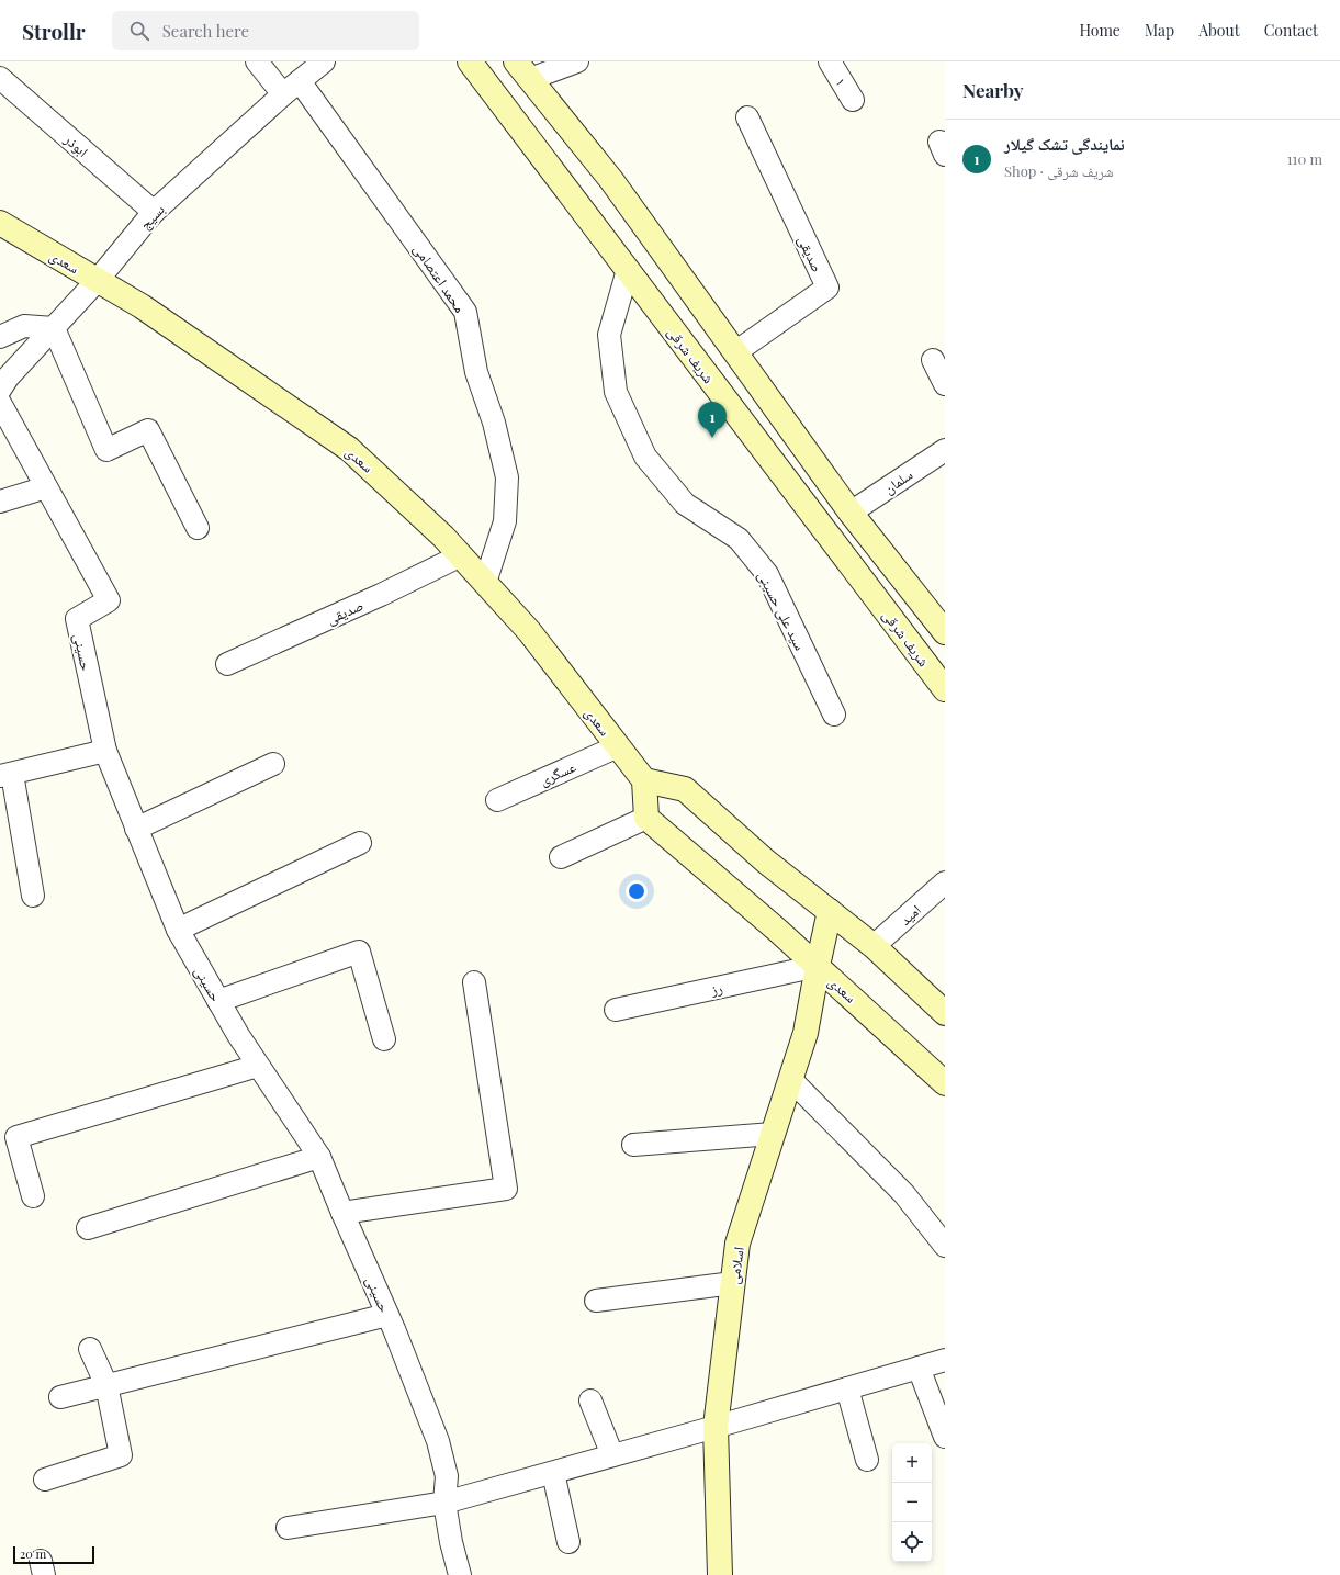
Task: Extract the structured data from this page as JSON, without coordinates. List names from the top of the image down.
{
  "streets": {
    "street": [
      "۱",
      "ابوذر",
      "بسیج",
      "صدیقی",
      "سعدی",
      "محمد اعتصامی",
      "شریف شرقی",
      "سلمان",
      "سید علی حسینی",
      "حسینی",
      "عسگری",
      "امید",
      "رز",
      "اسلامی"
    ]
  },
  "crossings": [
    ["ابوذر", "بسیج"],
    ["بسیج", "سعدی"],
    ["بسیج", "محمد اعتصامی"],
    ["صدیقی", "سعدی"],
    ["سعدی", "محمد اعتصامی"],
    ["سعدی", "عسگری"],
    ["سعدی", "رز"],
    ["سعدی", "اسلامی"],
    ["شریف شرقی", "سید علی حسینی"],
    ["رز", "اسلامی"]
  ],
  "scale_bar": "20 m",
  "page": {
    "header": "Strollr",
    "search": "Search here",
    "nav": [
      "Home",
      "Map",
      "About",
      "Contact"
    ],
    "heading": "Nearby",
    "list": [
      {
        "mark": "1",
        "name": "نمایندگی تشک گیلار",
        "note": "Shop · شریف شرقی",
        "value": "110 m"
      }
    ],
    "pins": "1",
    "map_buttons": ["+", "−"],
    "scale": "20 m"
  }
}
